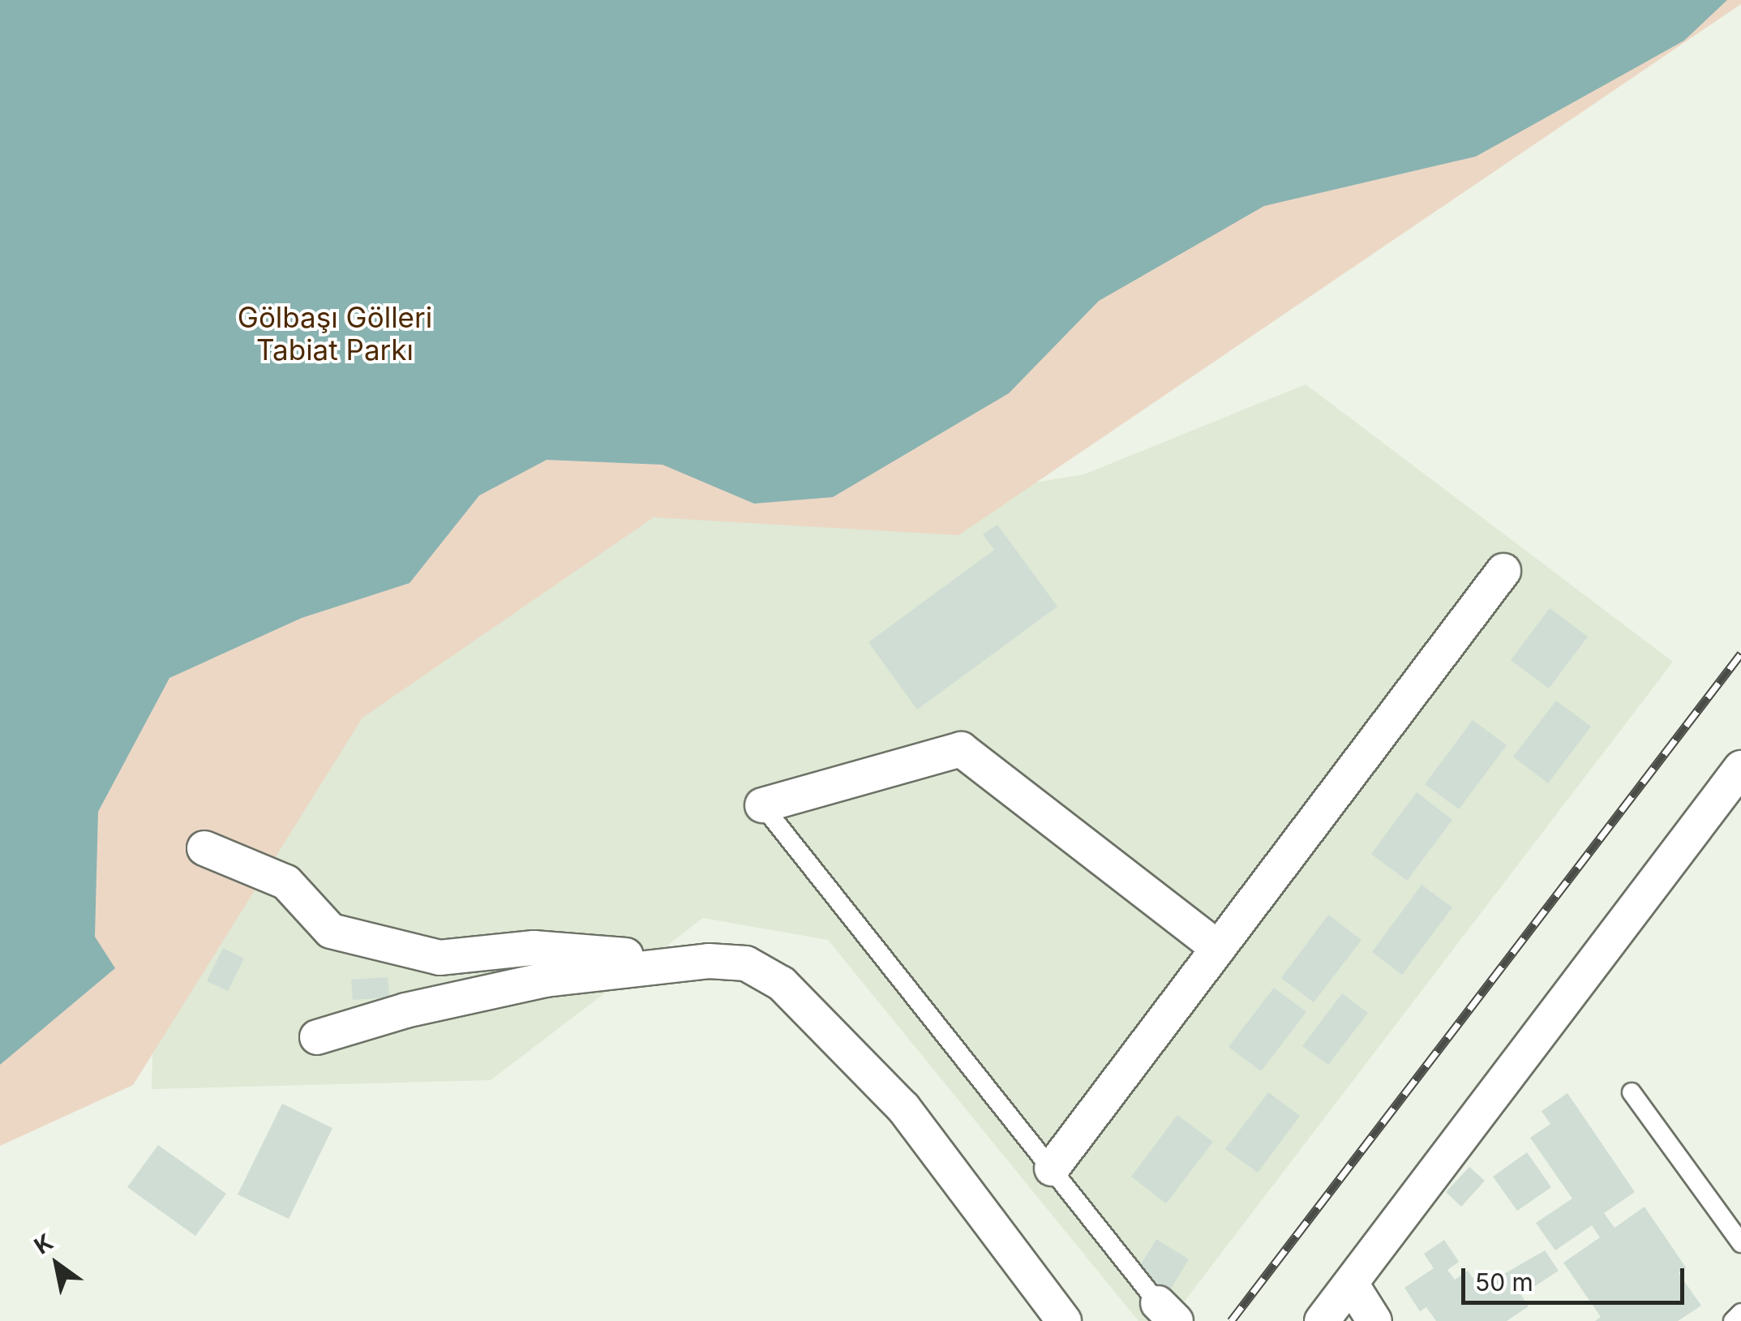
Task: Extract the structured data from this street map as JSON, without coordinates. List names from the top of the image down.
{
  "parks": ["Gölbaşı Gölleri Tabiat Parkı"],
  "scale_bar": "50 m",
  "north": "top left"
}
